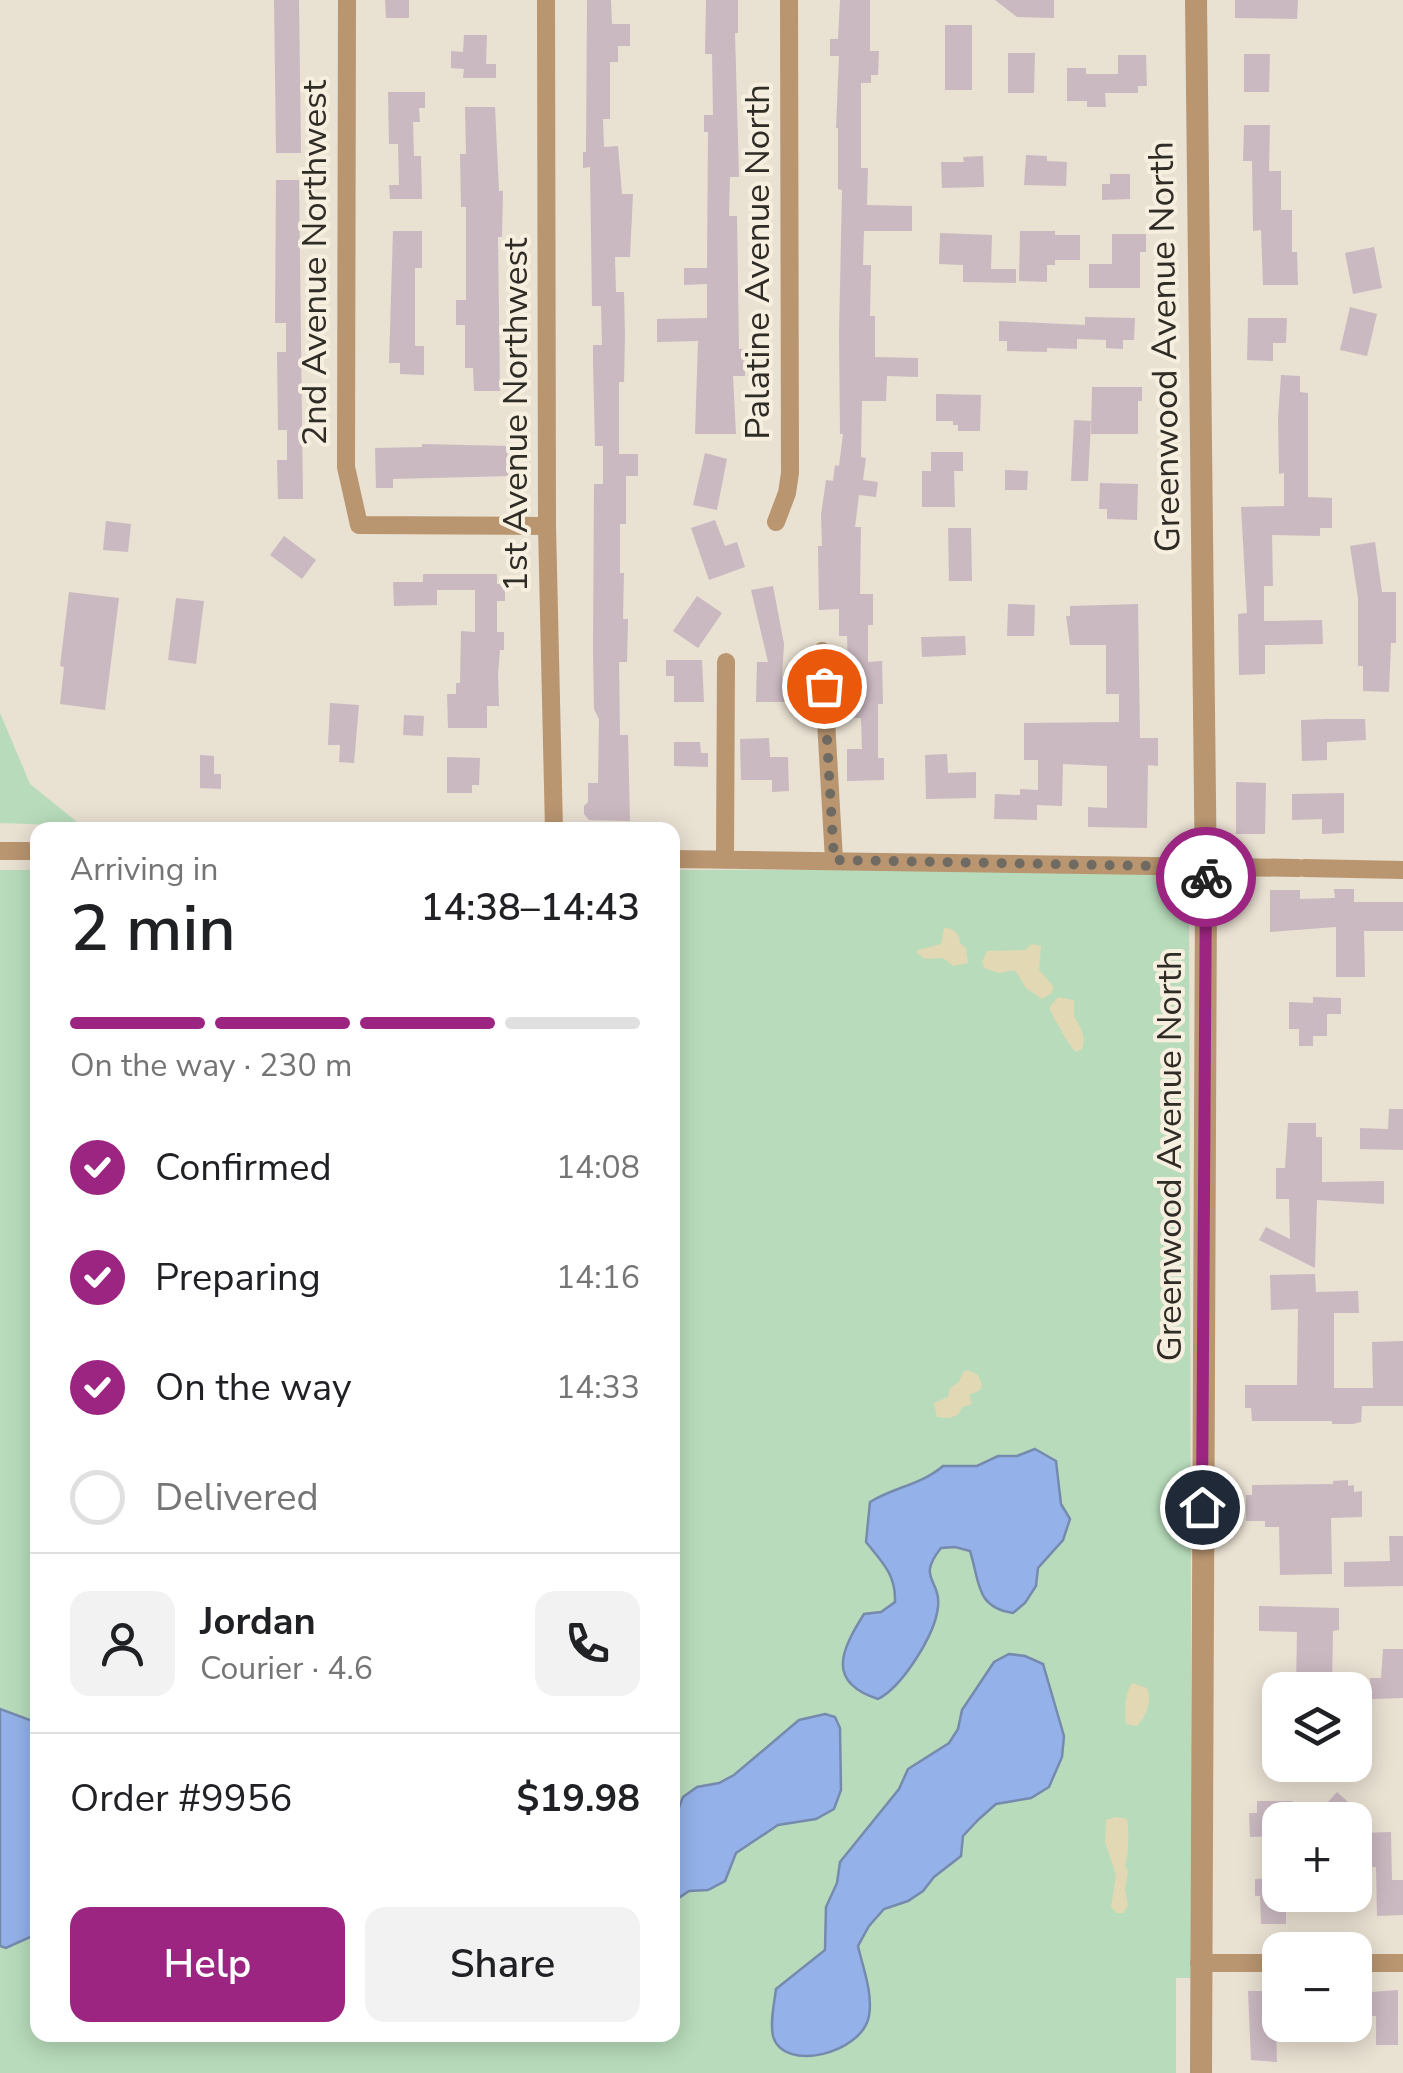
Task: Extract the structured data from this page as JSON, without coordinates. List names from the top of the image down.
{
  "streets": {
    "street": [
      "Palatine Avenue North",
      "2nd Avenue Northwest",
      "Greenwood Avenue North",
      "1st Avenue Northwest"
    ]
  },
  "crossings": [
    ["2nd Avenue Northwest", "1st Avenue Northwest"]
  ],
  "page": {
    "heading": ["2 min", "Arriving in", "14:38–14:43"],
    "panel": [
      "Jordan",
      "Courier · 4.6",
      "Order #9956",
      "$19.98"
    ],
    "bar": "On the way · 230 m",
    "list": [
      ["Confirmed", "14:08"],
      ["Preparing", "14:16"],
      ["On the way", "14:33"],
      "Delivered"
    ],
    "map_buttons": ["+", "−"],
    "buttons": ["Help", "Share"]
  }
}
